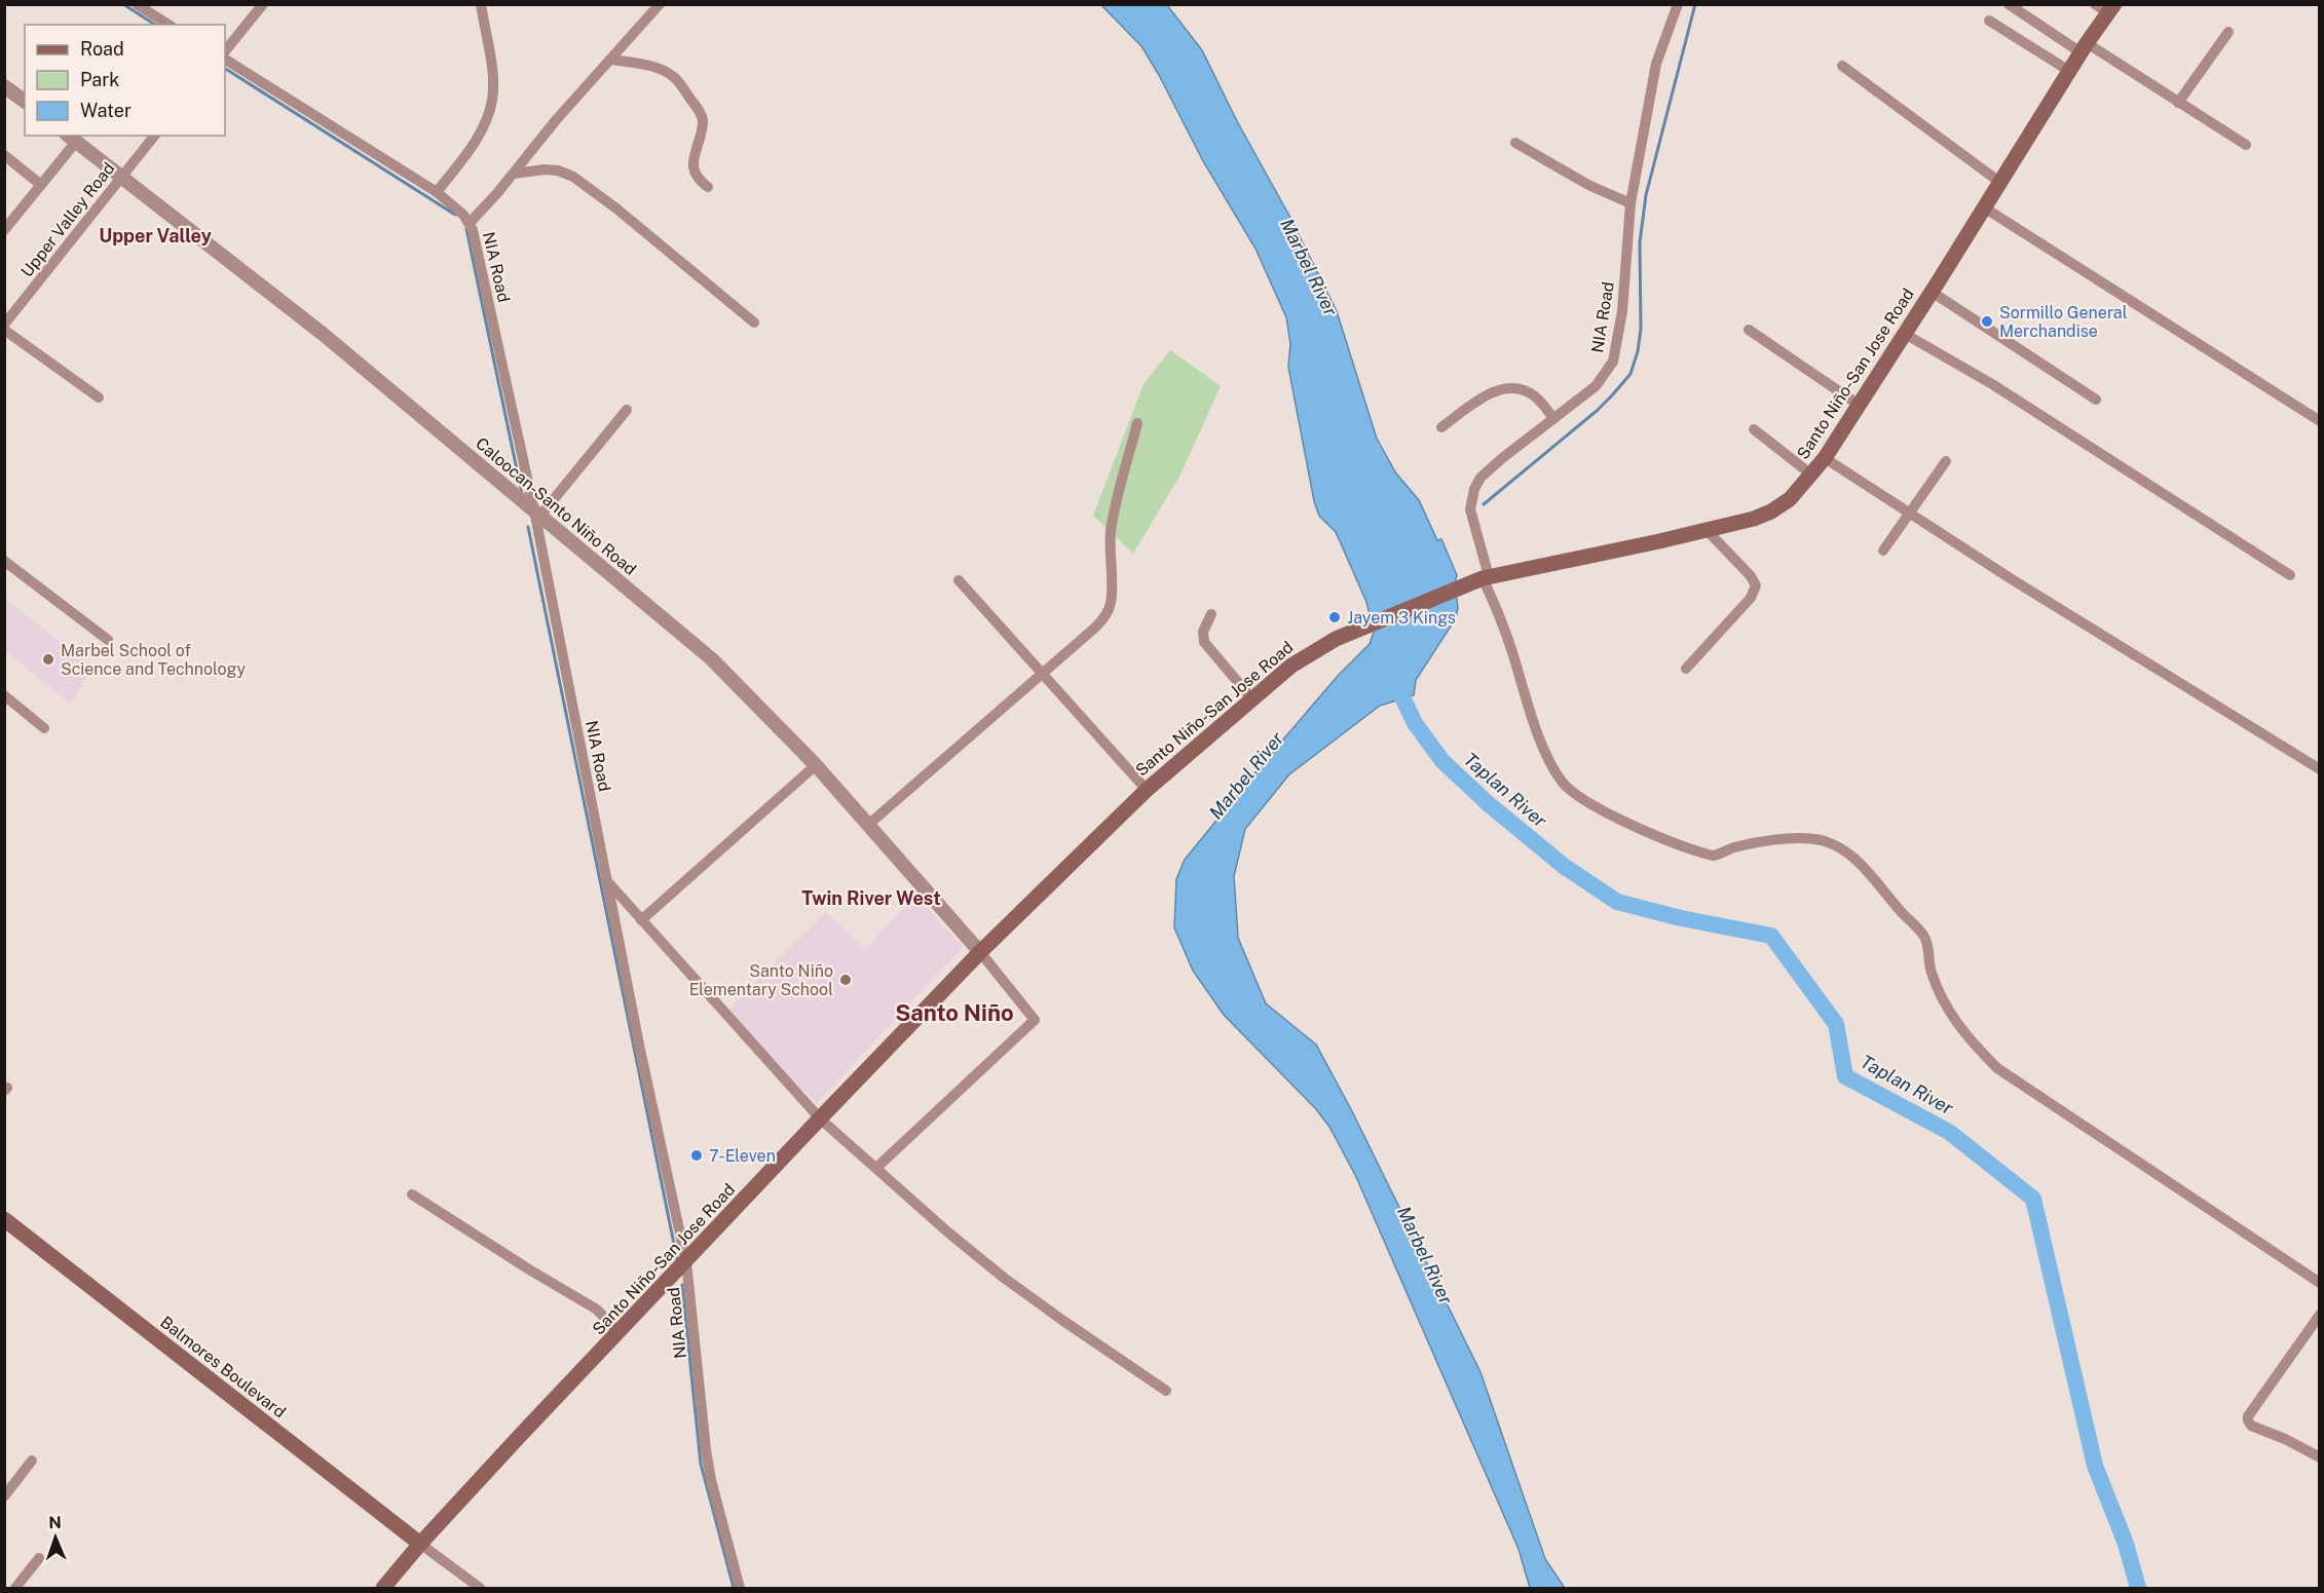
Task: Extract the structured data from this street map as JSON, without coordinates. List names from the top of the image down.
{
  "streets": {
    "main road": ["Santo Niño-San Jose Road", "Balmores Boulevard"],
    "street": ["Upper Valley Road", "NIA Road", "Caloocan-Santo Niño Road"]
  },
  "crossings": [
    ["Upper Valley Road", "Caloocan-Santo Niño Road"],
    ["NIA Road", "Santo Niño-San Jose Road"],
    ["NIA Road", "Caloocan-Santo Niño Road"],
    ["Santo Niño-San Jose Road", "Caloocan-Santo Niño Road"],
    ["Santo Niño-San Jose Road", "Balmores Boulevard"]
  ],
  "districts": ["Upper Valley", "Twin River West", "Santo Niño"],
  "water": ["Marbel River", "Taplan River"],
  "places": [
    "Sormillo General Merchandise",
    "Jayem 3 Kings",
    "Marbel School of Science and Technology",
    "Santo Niño Elementary School",
    "7-Eleven"
  ],
  "legend": ["Road", "Park", "Water"],
  "north": "top"
}
